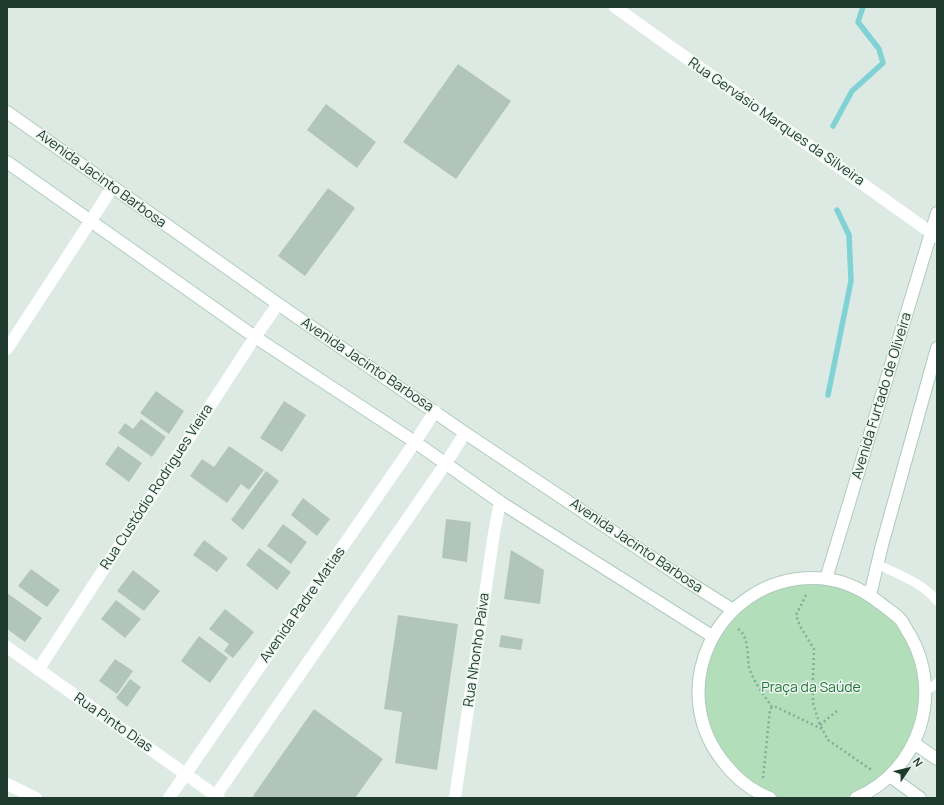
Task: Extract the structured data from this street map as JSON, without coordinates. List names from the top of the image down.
{
  "streets": {
    "main road": [
      "Rua Gervásio Marques da Silveira",
      "Avenida Jacinto Barbosa",
      "Avenida Furtado de Oliveira",
      "Rua Custódio Rodrigues Vieira",
      "Avenida Padre Matias",
      "Rua Nhonho Paiva",
      "Rua Pinto Dias"
    ]
  },
  "crossings": [
    ["Rua Gervásio Marques da Silveira", "Avenida Furtado de Oliveira"],
    ["Avenida Jacinto Barbosa", "Rua Custódio Rodrigues Vieira"],
    ["Avenida Jacinto Barbosa", "Avenida Padre Matias"],
    ["Rua Custódio Rodrigues Vieira", "Rua Pinto Dias"],
    ["Avenida Padre Matias", "Rua Pinto Dias"]
  ],
  "parks": ["Praça da Saúde"],
  "north": "top right"
}
